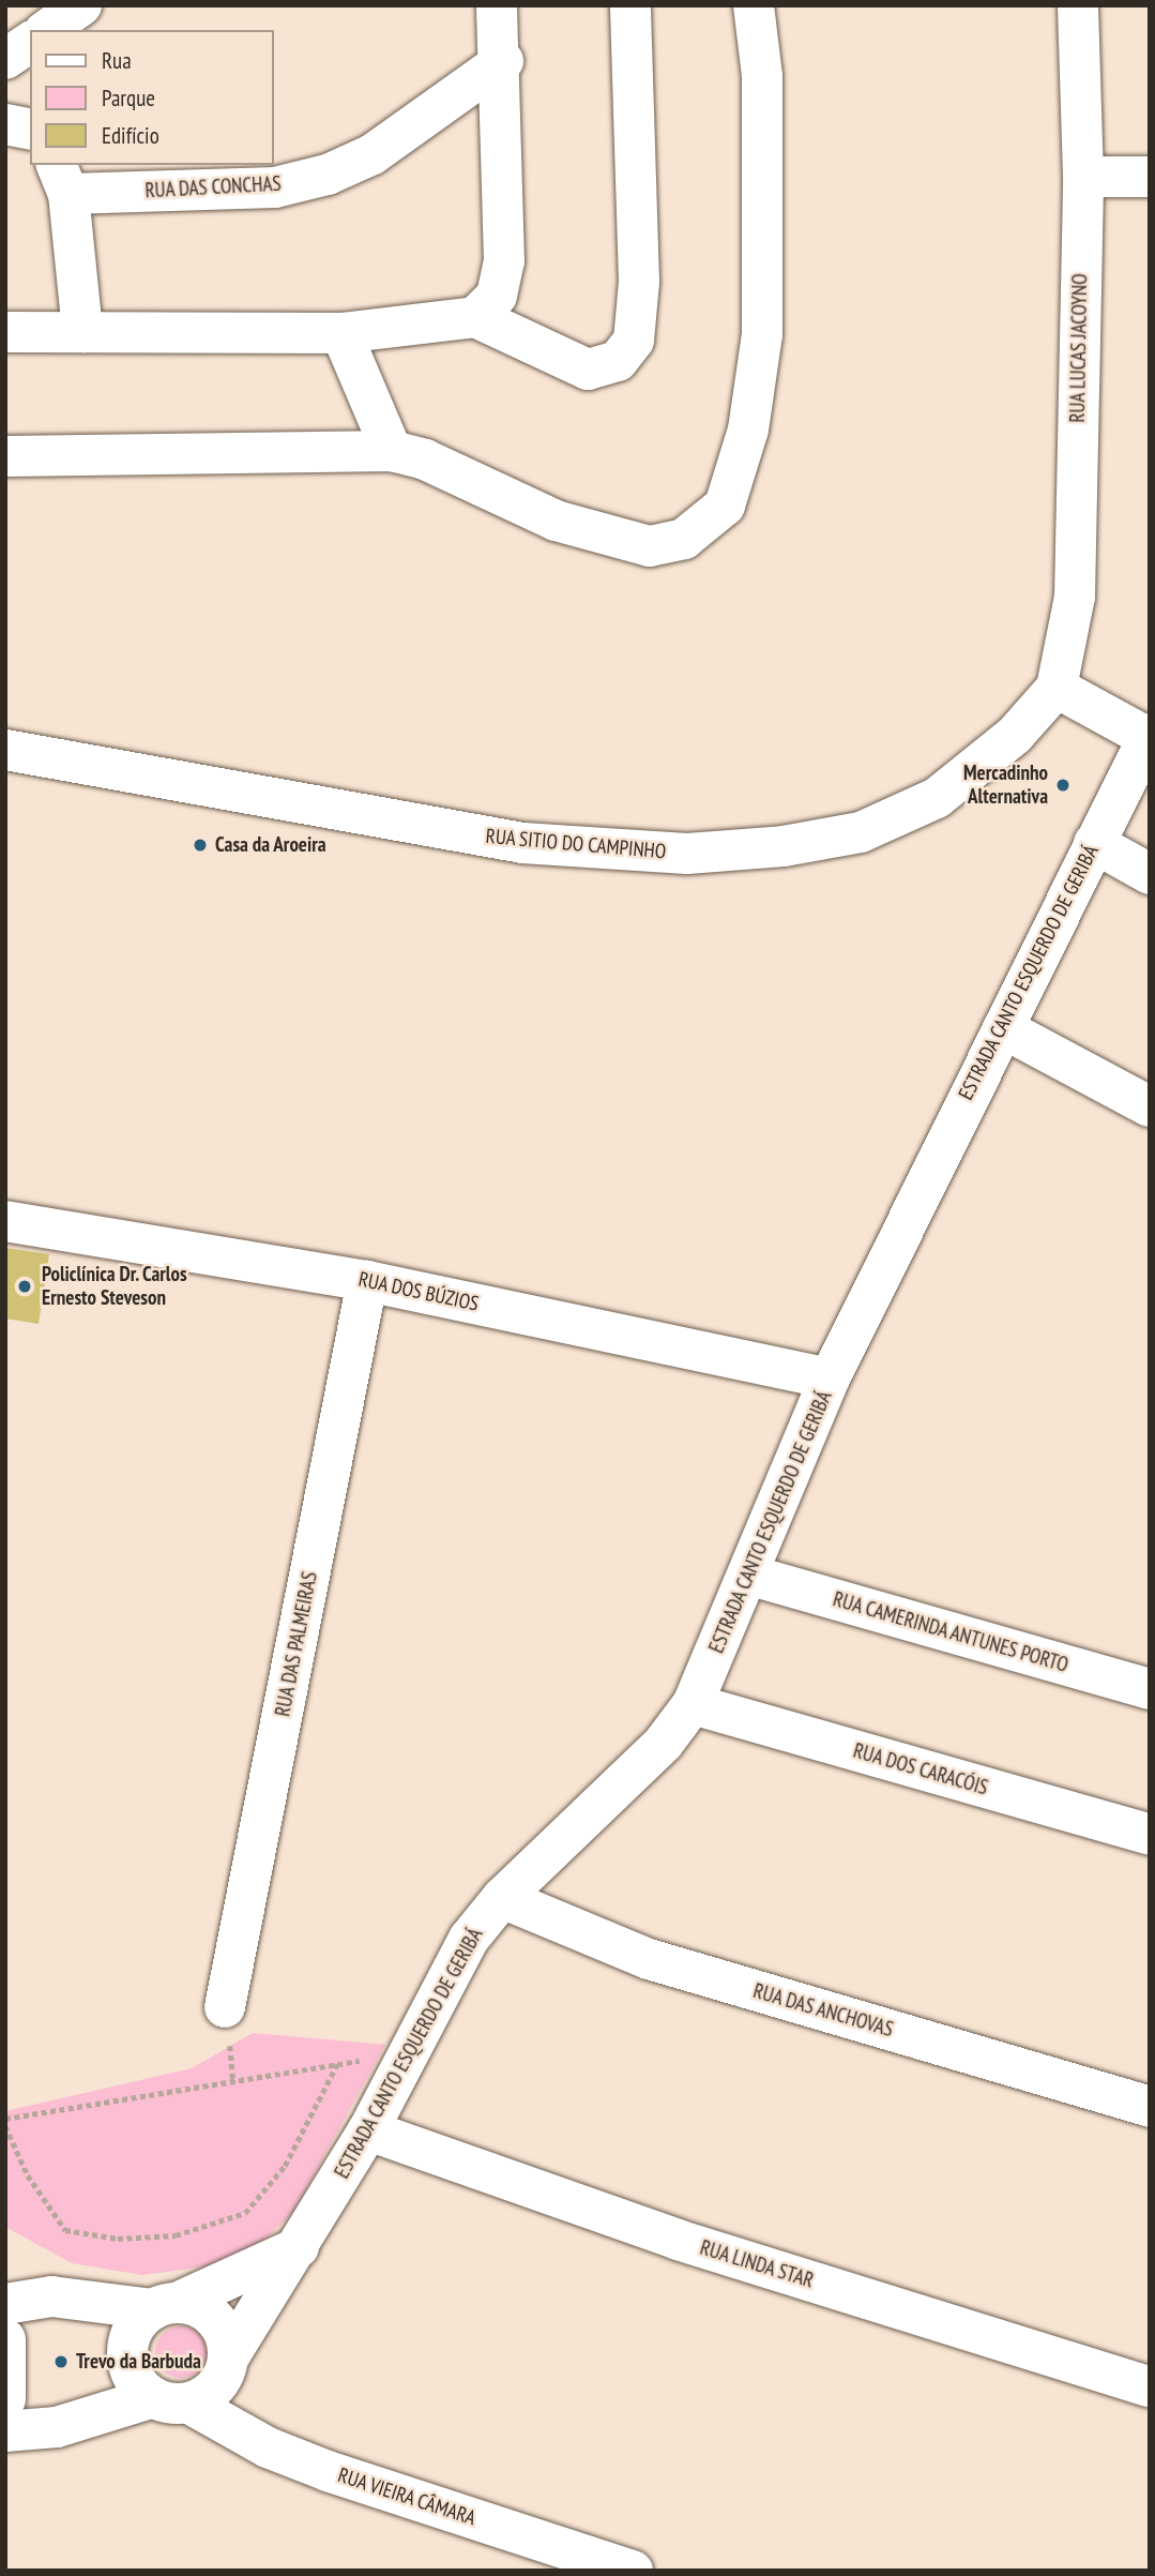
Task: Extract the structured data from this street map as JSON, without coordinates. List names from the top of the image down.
{
  "streets": {
    "street": [
      "RUA DAS CONCHAS",
      "RUA LUCAS JACOYNO",
      "RUA SITIO DO CAMPINHO",
      "ESTRADA CANTO ESQUERDO DE GERIBÁ",
      "RUA DOS BÚZIOS",
      "RUA CAMERINDA ANTUNES PORTO",
      "RUA DAS PALMEIRAS",
      "RUA DOS CARACÓIS",
      "RUA DAS ANCHOVAS",
      "RUA LINDA STAR",
      "RUA VIEIRA CÂMARA"
    ]
  },
  "crossings": [
    ["RUA LUCAS JACOYNO", "RUA SITIO DO CAMPINHO"],
    ["ESTRADA CANTO ESQUERDO DE GERIBÁ", "RUA DOS BÚZIOS"],
    ["ESTRADA CANTO ESQUERDO DE GERIBÁ", "RUA CAMERINDA ANTUNES PORTO"],
    ["ESTRADA CANTO ESQUERDO DE GERIBÁ", "RUA DOS CARACÓIS"],
    ["ESTRADA CANTO ESQUERDO DE GERIBÁ", "RUA DAS ANCHOVAS"],
    ["ESTRADA CANTO ESQUERDO DE GERIBÁ", "RUA LINDA STAR"],
    ["ESTRADA CANTO ESQUERDO DE GERIBÁ", "RUA VIEIRA CÂMARA"],
    ["RUA DOS BÚZIOS", "RUA DAS PALMEIRAS"]
  ],
  "places": [
    "Mercadinho Alternativa",
    "Casa da Aroeira",
    "Policlínica Dr. Carlos Ernesto Steveson",
    "Trevo da Barbuda"
  ],
  "legend": ["Rua", "Parque", "Edifício"]
}
